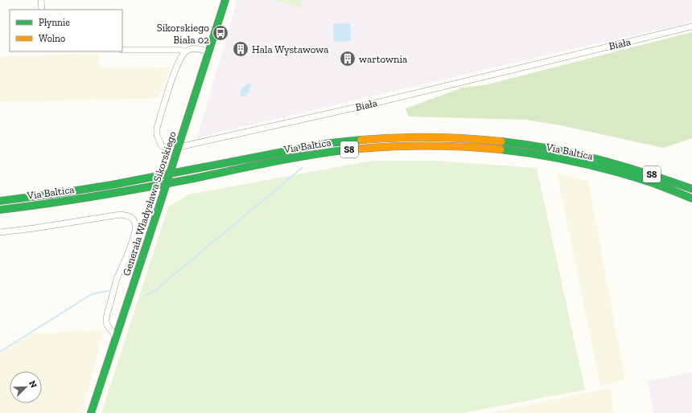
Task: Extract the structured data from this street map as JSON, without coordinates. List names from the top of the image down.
{
  "streets": {
    "main road": ["Via Baltica", "S8", "Generała Władysława Sikorskiego"],
    "street": ["Biała"]
  },
  "places": {
    "bus stop": ["Sikorskiego Biała 02"],
    "building": ["Hala Wystawowa", "wartownia"]
  },
  "legend": ["Płynnie", "Wolno"],
  "north": "top right"
}
